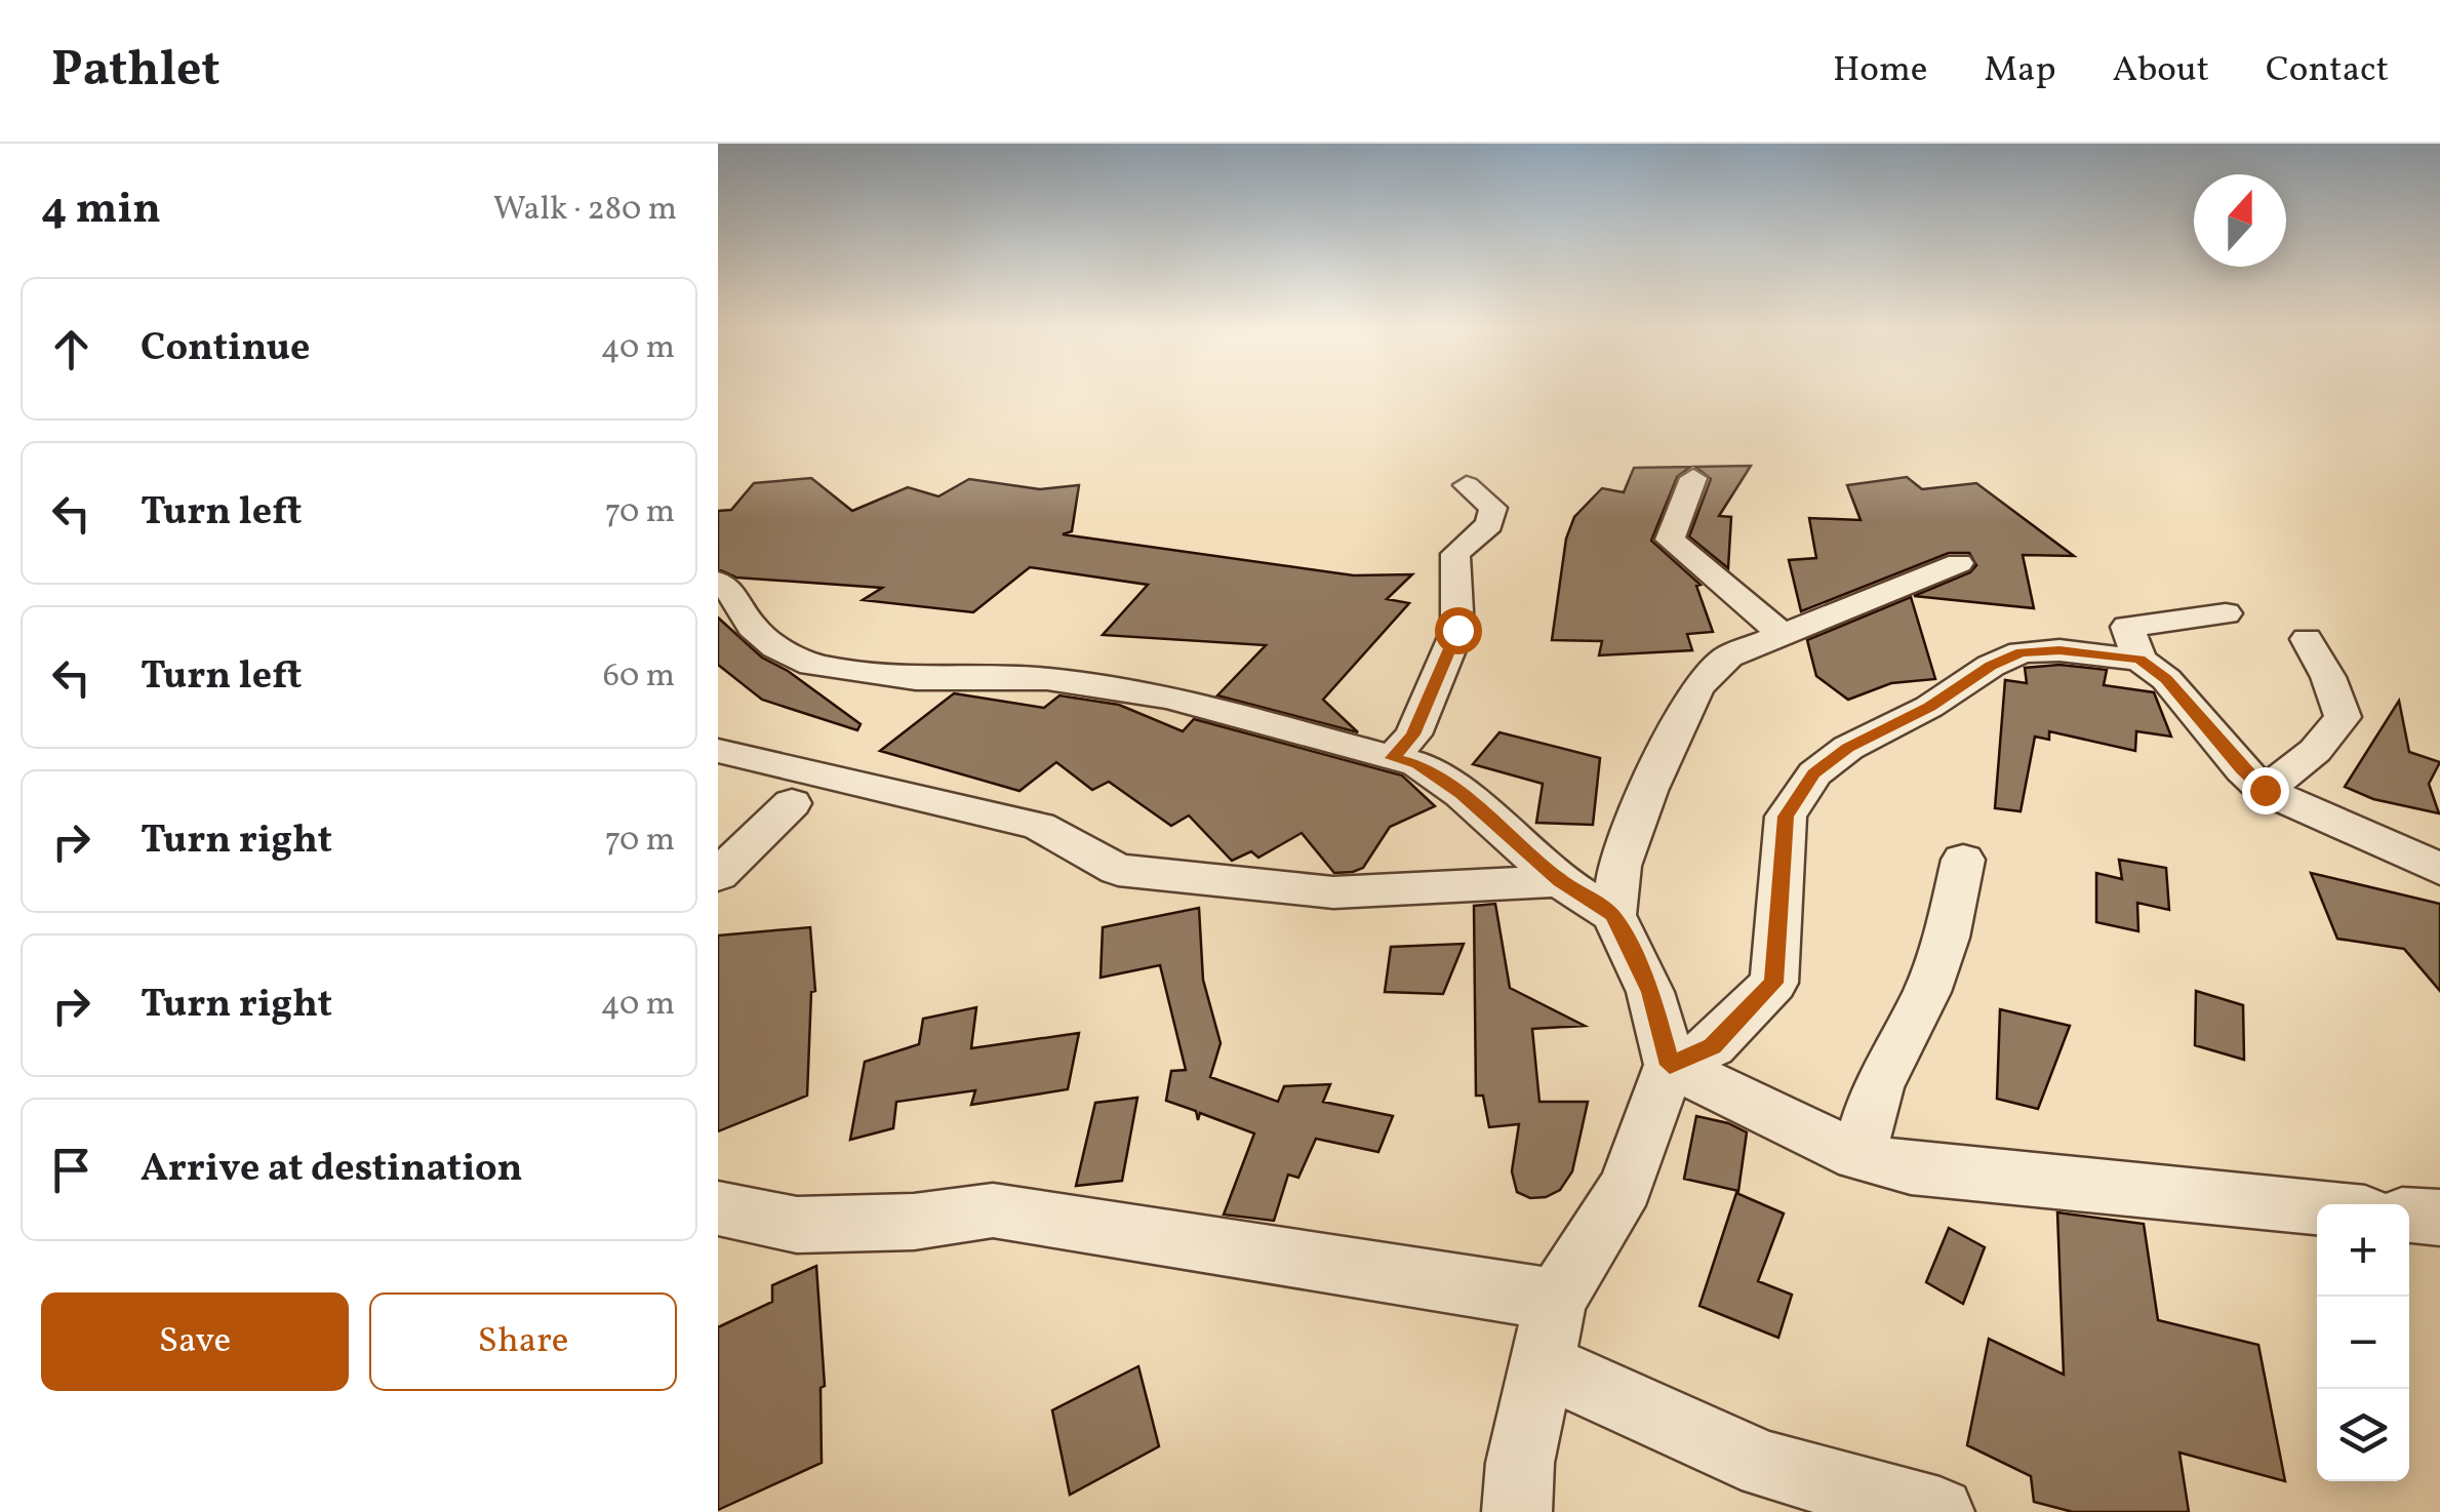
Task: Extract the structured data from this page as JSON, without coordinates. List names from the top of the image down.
{
  "north": "top",
  "page": {
    "header": "Pathlet",
    "nav": [
      "Home",
      "Map",
      "About",
      "Contact"
    ],
    "heading": ["4 min", "Walk · 280 m"],
    "list": [
      ["Continue", "40 m"],
      ["Turn left", "70 m"],
      ["Turn left", "60 m"],
      ["Turn right", "70 m"],
      ["Turn right", "40 m"],
      "Arrive at destination"
    ],
    "map_buttons": ["+", "−"],
    "buttons": ["Save", "Share"]
  }
}
